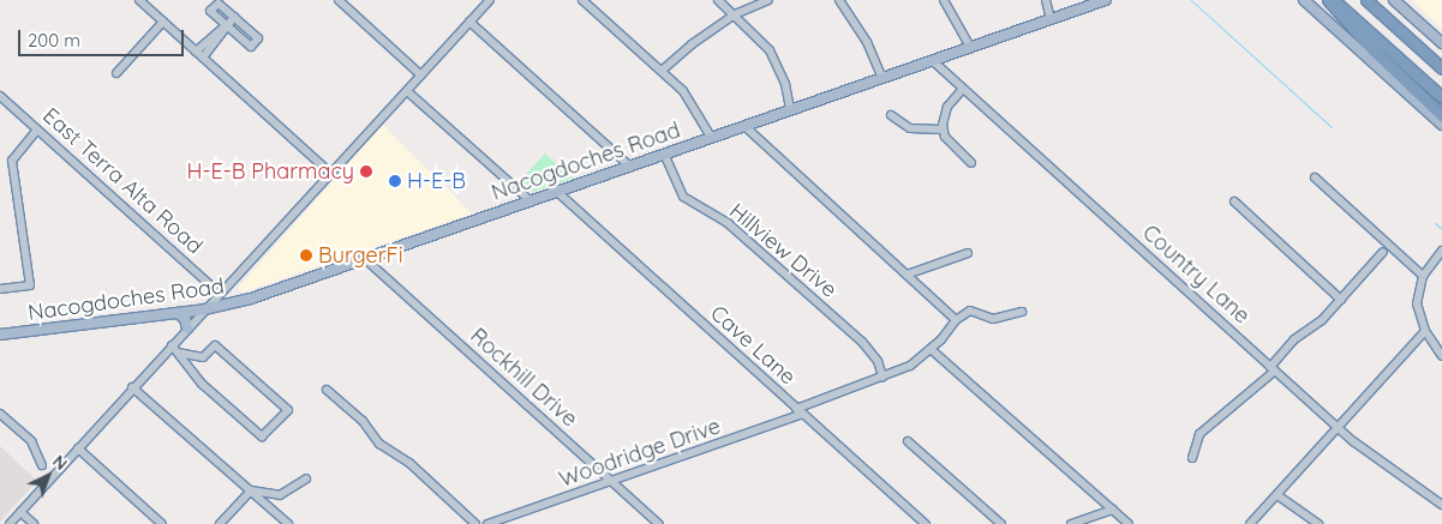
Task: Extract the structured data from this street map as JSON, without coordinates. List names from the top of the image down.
{
  "streets": {
    "main road": ["Nacogdoches Road"],
    "street": [
      "East Terra Alta Road",
      "Hillview Drive",
      "Country Lane",
      "Cave Lane",
      "Rockhill Drive",
      "Woodridge Drive"
    ]
  },
  "crossings": [
    ["Nacogdoches Road", "Hillview Drive"],
    ["Nacogdoches Road", "Country Lane"],
    ["Nacogdoches Road", "Cave Lane"],
    ["Nacogdoches Road", "Rockhill Drive"],
    ["Hillview Drive", "Woodridge Drive"],
    ["Cave Lane", "Woodridge Drive"],
    ["Rockhill Drive", "Woodridge Drive"]
  ],
  "places": ["H-E-B Pharmacy", "H-E-B", "BurgerFi"],
  "scale_bar": "200 m",
  "north": "top right"
}
